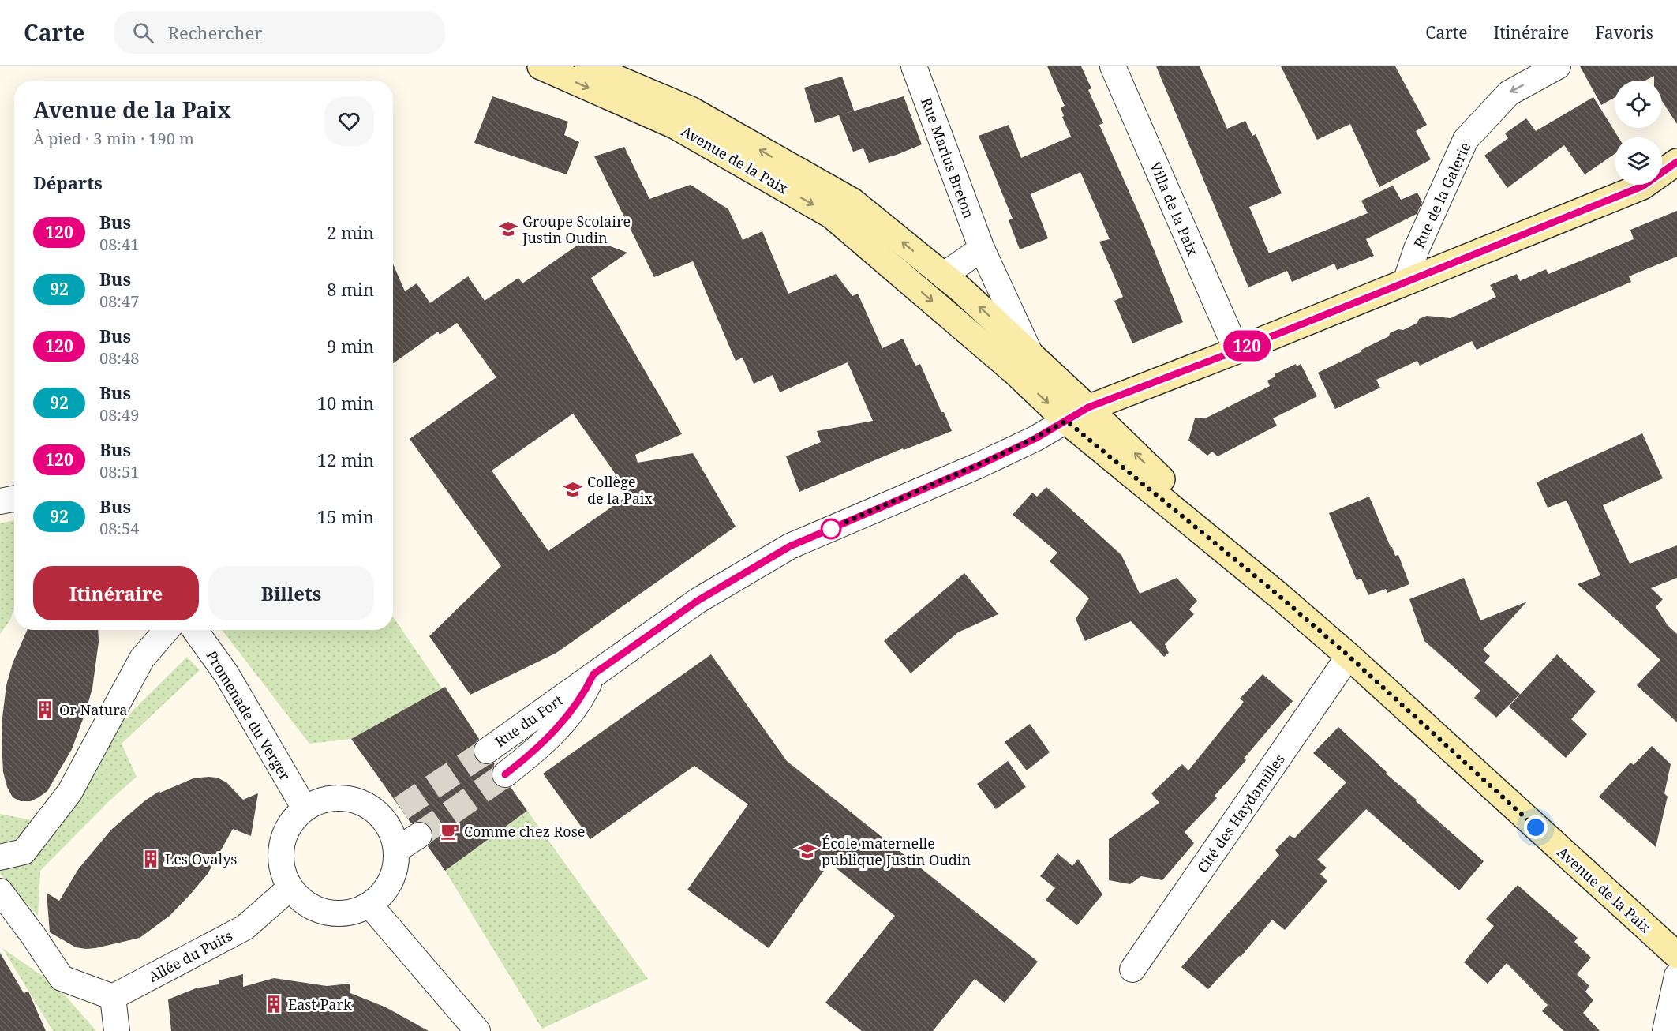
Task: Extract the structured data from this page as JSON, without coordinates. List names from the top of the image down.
{
  "streets": {
    "main road": ["Avenue de la Paix", "Rue du Fort"],
    "street": [
      "Rue Marius Breton",
      "Rue de la Galerie",
      "Villa de la Paix",
      "Promenade du Verger",
      "Cité des Haydamilles",
      "Allée du Puits"
    ]
  },
  "crossings": [
    ["Rue Marius Breton", "Avenue de la Paix"],
    ["Avenue de la Paix", "Rue du Fort"],
    ["Avenue de la Paix", "Cité des Haydamilles"],
    ["Rue de la Galerie", "Rue du Fort"],
    ["Villa de la Paix", "Rue du Fort"],
    ["Promenade du Verger", "Allée du Puits"]
  ],
  "one_way": ["Rue de la Galerie"],
  "places": {
    "school or university": ["Groupe Scolaire Justin Oudin", "Collège de la Paix", "École maternelle publique Justin Oudin"],
    "building": ["Or Natura", "Les Ovalys", "East Park"],
    "cafe": ["Comme chez Rose"]
  },
  "lines": ["bus line 120"],
  "page": {
    "header": "Carte",
    "search": "Rechercher",
    "nav": ["Carte", "Itinéraire", "Favoris"],
    "on_map": "120",
    "heading": [
      ["Avenue de la Paix", "À pied · 3 min · 190 m"],
      "Départs"
    ],
    "list": [
      {
        "mark": "120",
        "name": "Bus",
        "note": "08:41",
        "value": "2 min"
      },
      {
        "mark": "92",
        "name": "Bus",
        "note": "08:47",
        "value": "8 min"
      },
      {
        "mark": "120",
        "name": "Bus",
        "note": "08:48",
        "value": "9 min"
      },
      {
        "mark": "92",
        "name": "Bus",
        "note": "08:49",
        "value": "10 min"
      },
      {
        "mark": "120",
        "name": "Bus",
        "note": "08:51",
        "value": "12 min"
      },
      {
        "mark": "92",
        "name": "Bus",
        "note": "08:54",
        "value": "15 min"
      }
    ],
    "buttons": ["Itinéraire", "Billets"]
  }
}
